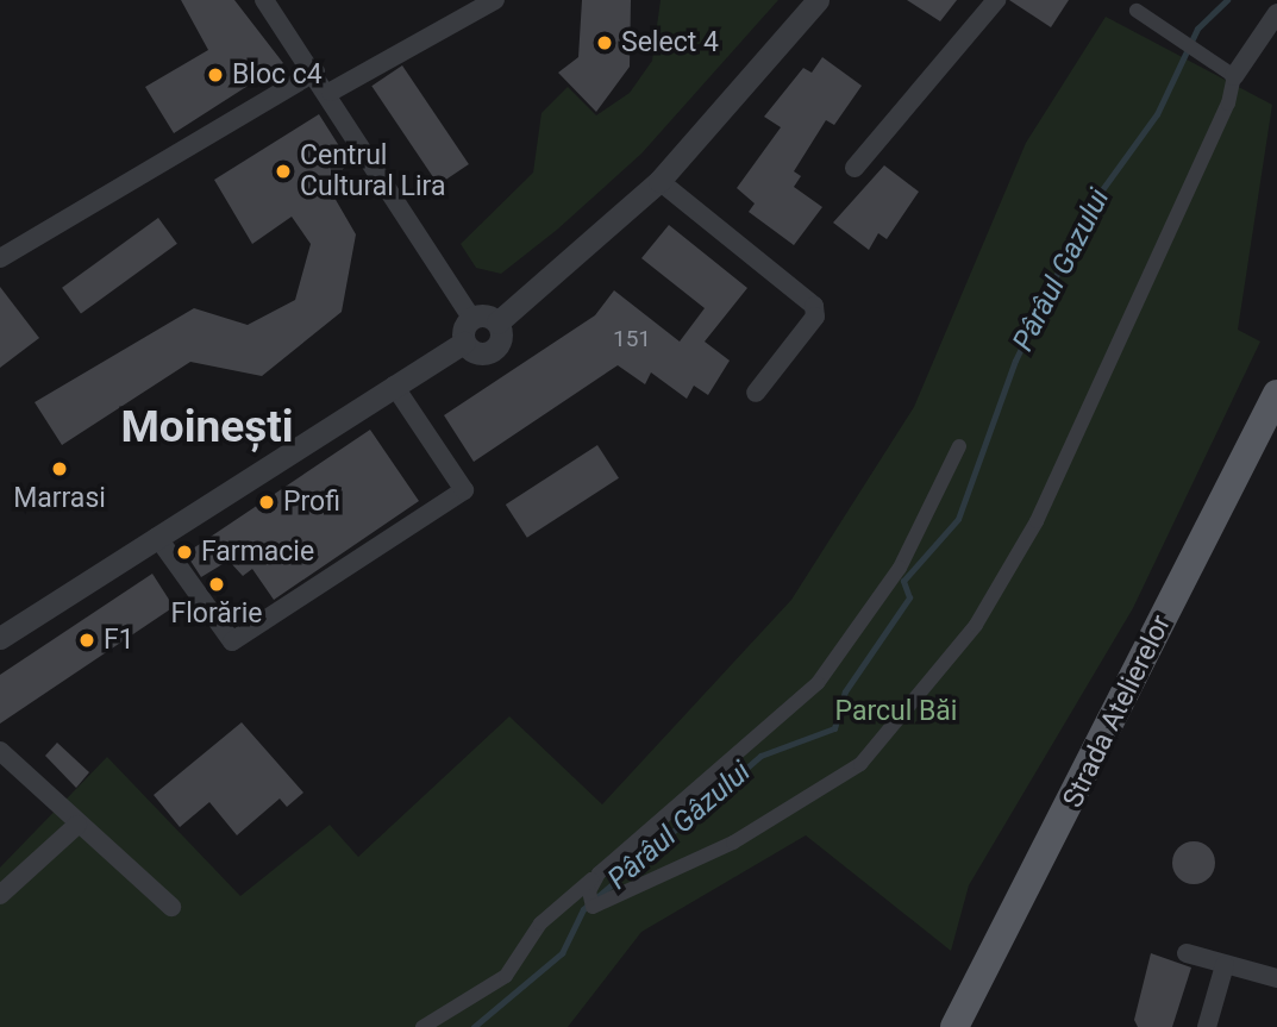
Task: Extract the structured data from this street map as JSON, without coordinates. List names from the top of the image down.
{
  "streets": {
    "main road": ["Strada Atelierelor"]
  },
  "districts": ["Moinești"],
  "water": ["Pârâul Gazului", "Pârâul Gâzului"],
  "parks": ["Parcul Băi"],
  "places": [
    "Select 4",
    "Bloc c4",
    "Centrul Cultural Lira",
    "Marrasi",
    "Profi",
    "Farmacie",
    "Florărie",
    "F1"
  ],
  "house_numbers": ["151"]
}
